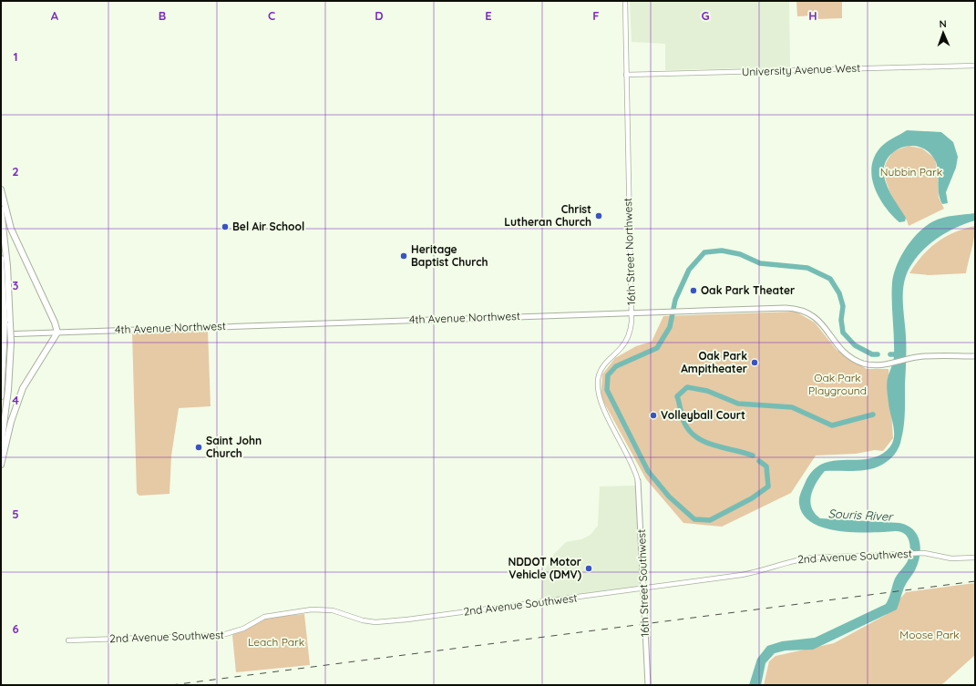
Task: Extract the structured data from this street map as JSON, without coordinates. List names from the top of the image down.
{
  "streets": {
    "main road": ["4th Avenue Northwest", "16th Street Southwest"],
    "street": ["University Avenue West", "16th Street Northwest", "2nd Avenue Southwest"]
  },
  "crossings": [
    ["University Avenue West", "16th Street Northwest"],
    ["16th Street Northwest", "4th Avenue Northwest"],
    ["16th Street Northwest", "16th Street Southwest"],
    ["2nd Avenue Southwest", "16th Street Southwest"]
  ],
  "water": ["Souris River"],
  "parks": [
    "Nubbin Park",
    "Oak Park Playground",
    "Moose Park",
    "Leach Park"
  ],
  "places": [
    "Christ Lutheran Church",
    "Bel Air School",
    "Heritage Baptist Church",
    "Oak Park Theater",
    "Oak Park Ampitheater",
    "Volleyball Court",
    "Saint John Church",
    "NDDOT Motor Vehicle (DMV)"
  ],
  "north": "top",
  "grid": {
    "columns": [
      "A",
      "B",
      "C",
      "D",
      "E",
      "F",
      "G",
      "H"
    ],
    "rows": [
      "1",
      "2",
      "3",
      "4",
      "5",
      "6"
    ]
  }
}
